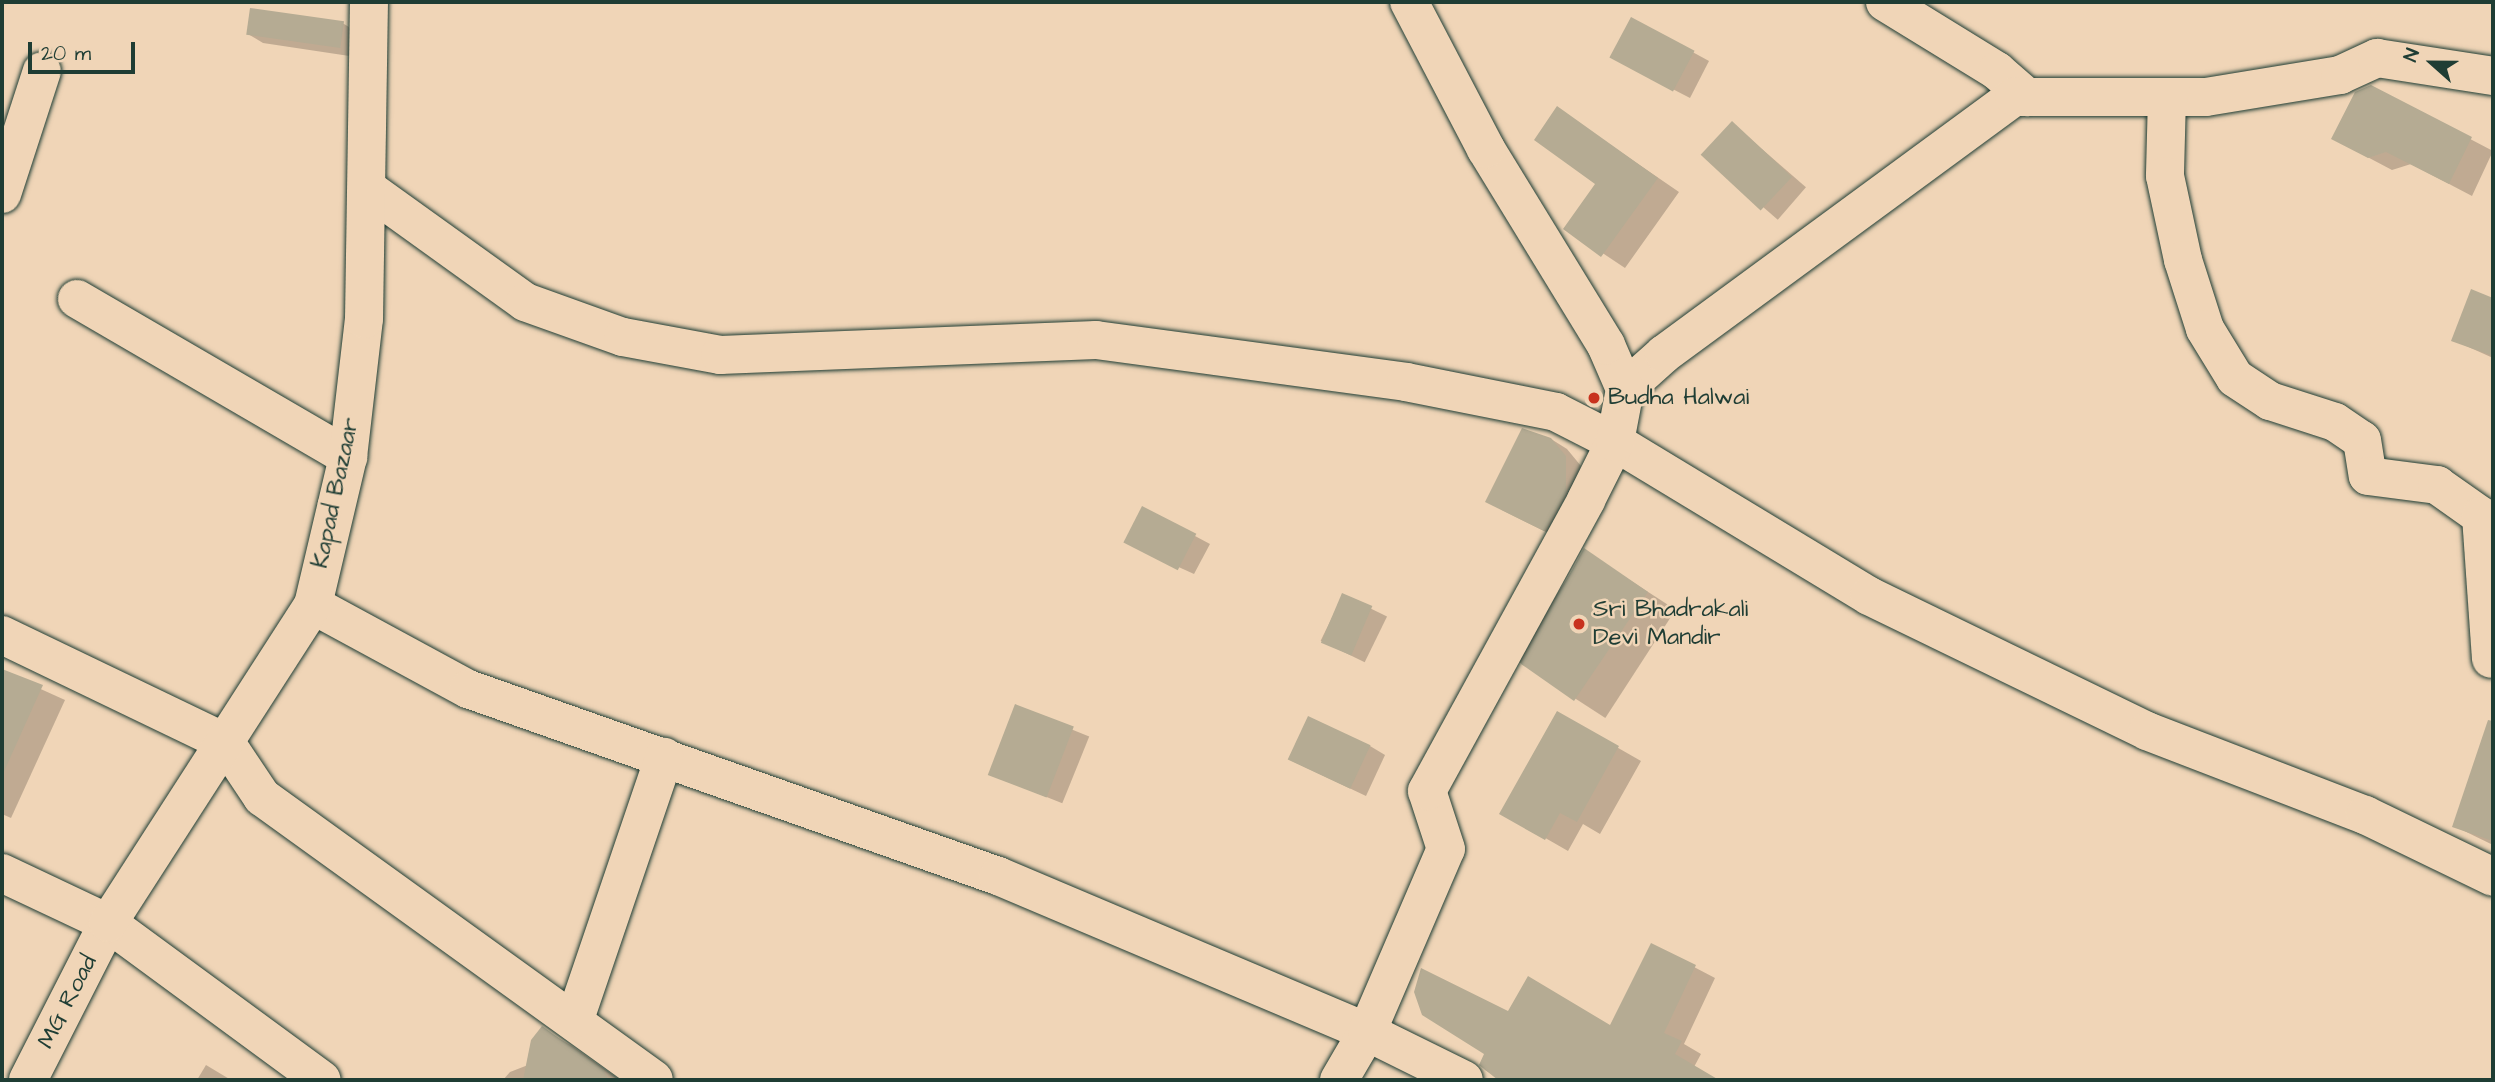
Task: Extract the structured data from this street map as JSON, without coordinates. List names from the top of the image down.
{
  "streets": {
    "street": ["Kapad Bazaar", "MG Road"]
  },
  "crossings": [
    ["Kapad Bazaar", "MG Road"]
  ],
  "places": ["Budha Halwai", "Sri Bhadrakali Devi Mandir"],
  "scale_bar": "20 m",
  "north": "left"
}
